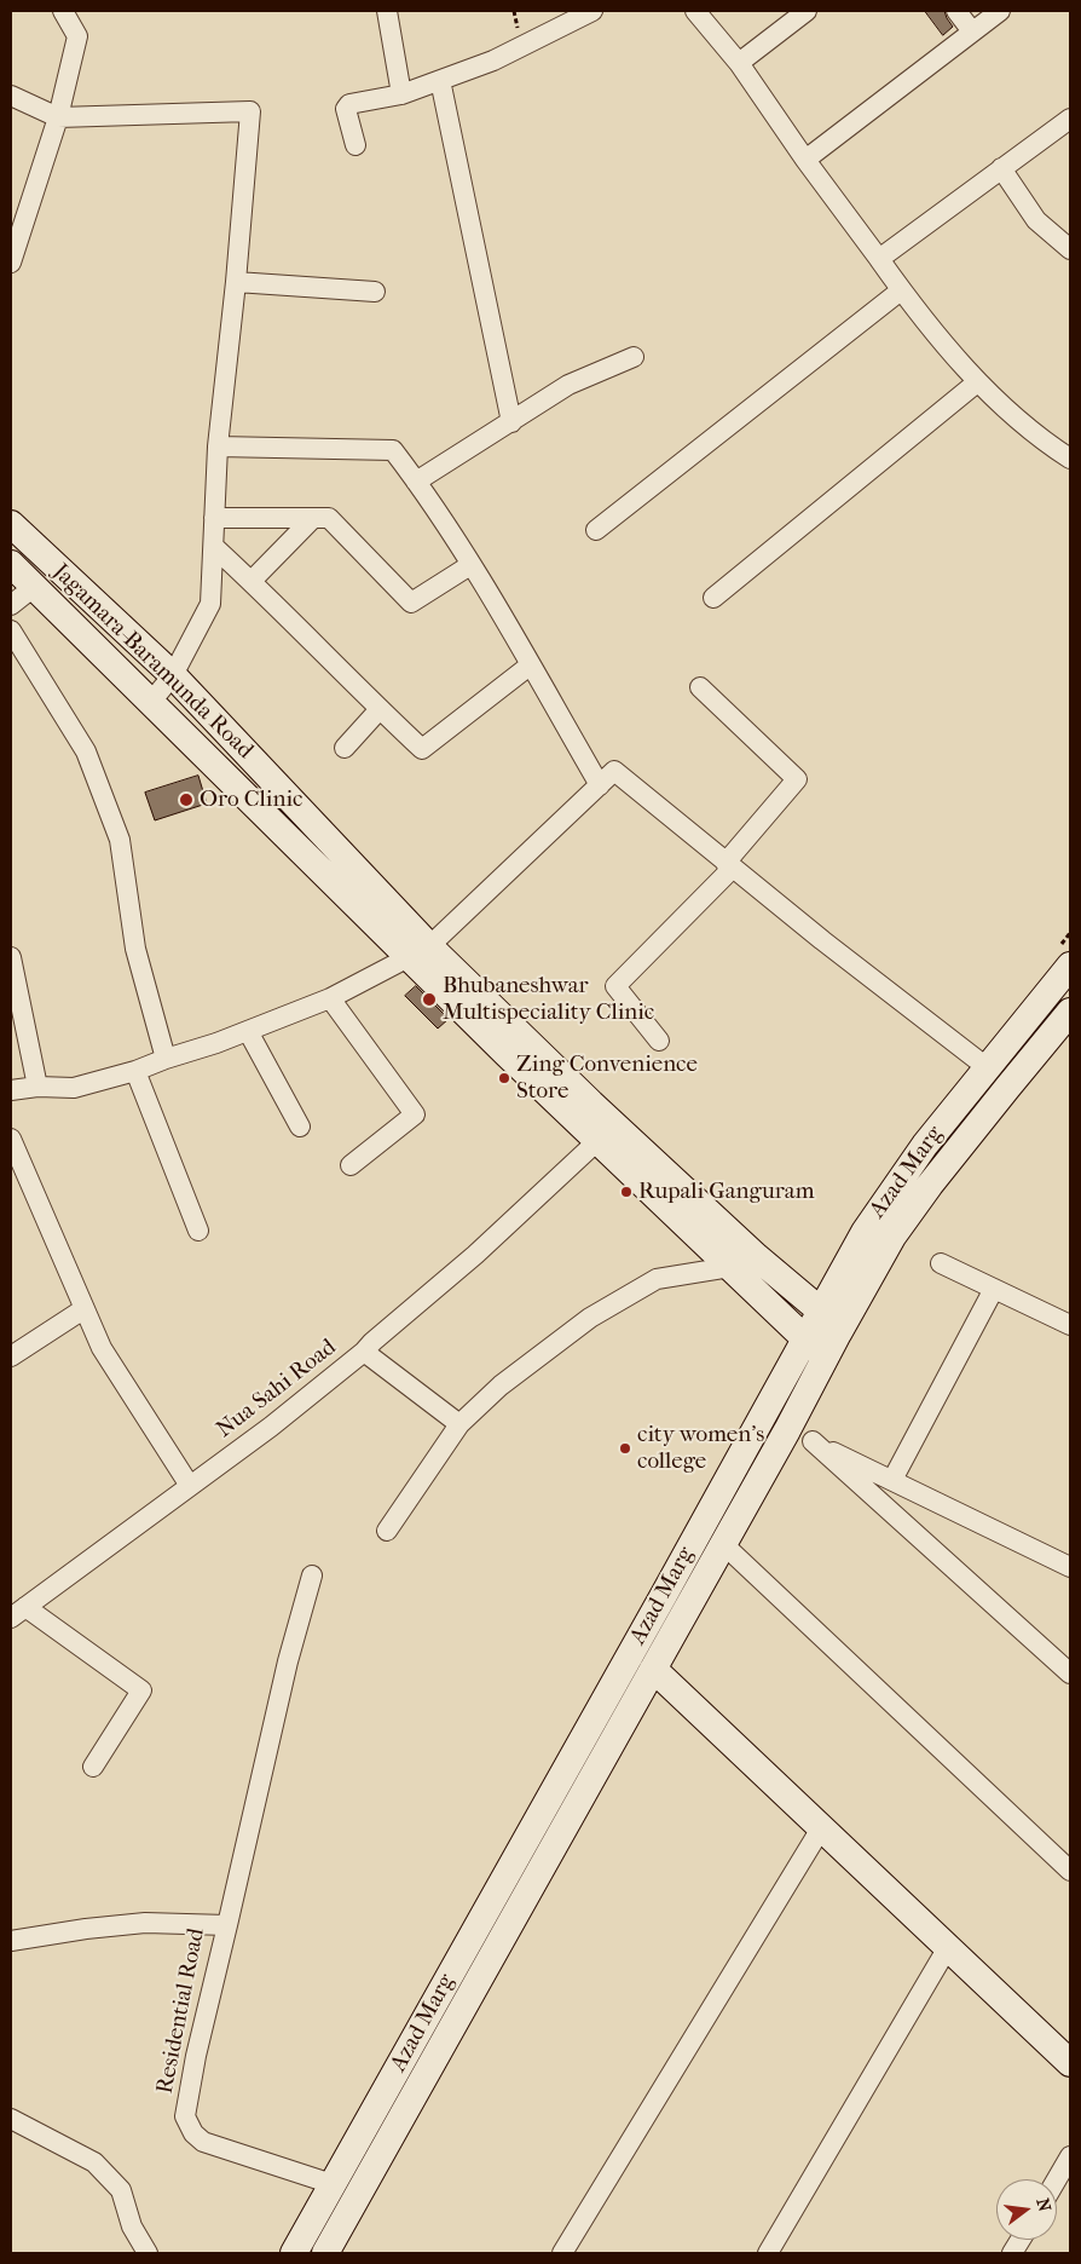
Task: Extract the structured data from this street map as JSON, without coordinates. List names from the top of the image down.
{
  "streets": {
    "street": [
      "Jagamara-Baramunda Road",
      "Azad Marg",
      "Nua Sahi Road",
      "Residential Road"
    ]
  },
  "crossings": [
    ["Jagamara-Baramunda Road", "Azad Marg"],
    ["Azad Marg", "Residential Road"]
  ],
  "places": [
    "Oro Clinic",
    "Bhubaneshwar Multispeciality Clinic",
    "Zing Convenience Store",
    "Rupali Ganguram",
    "city women's college"
  ],
  "north": "right"
}
